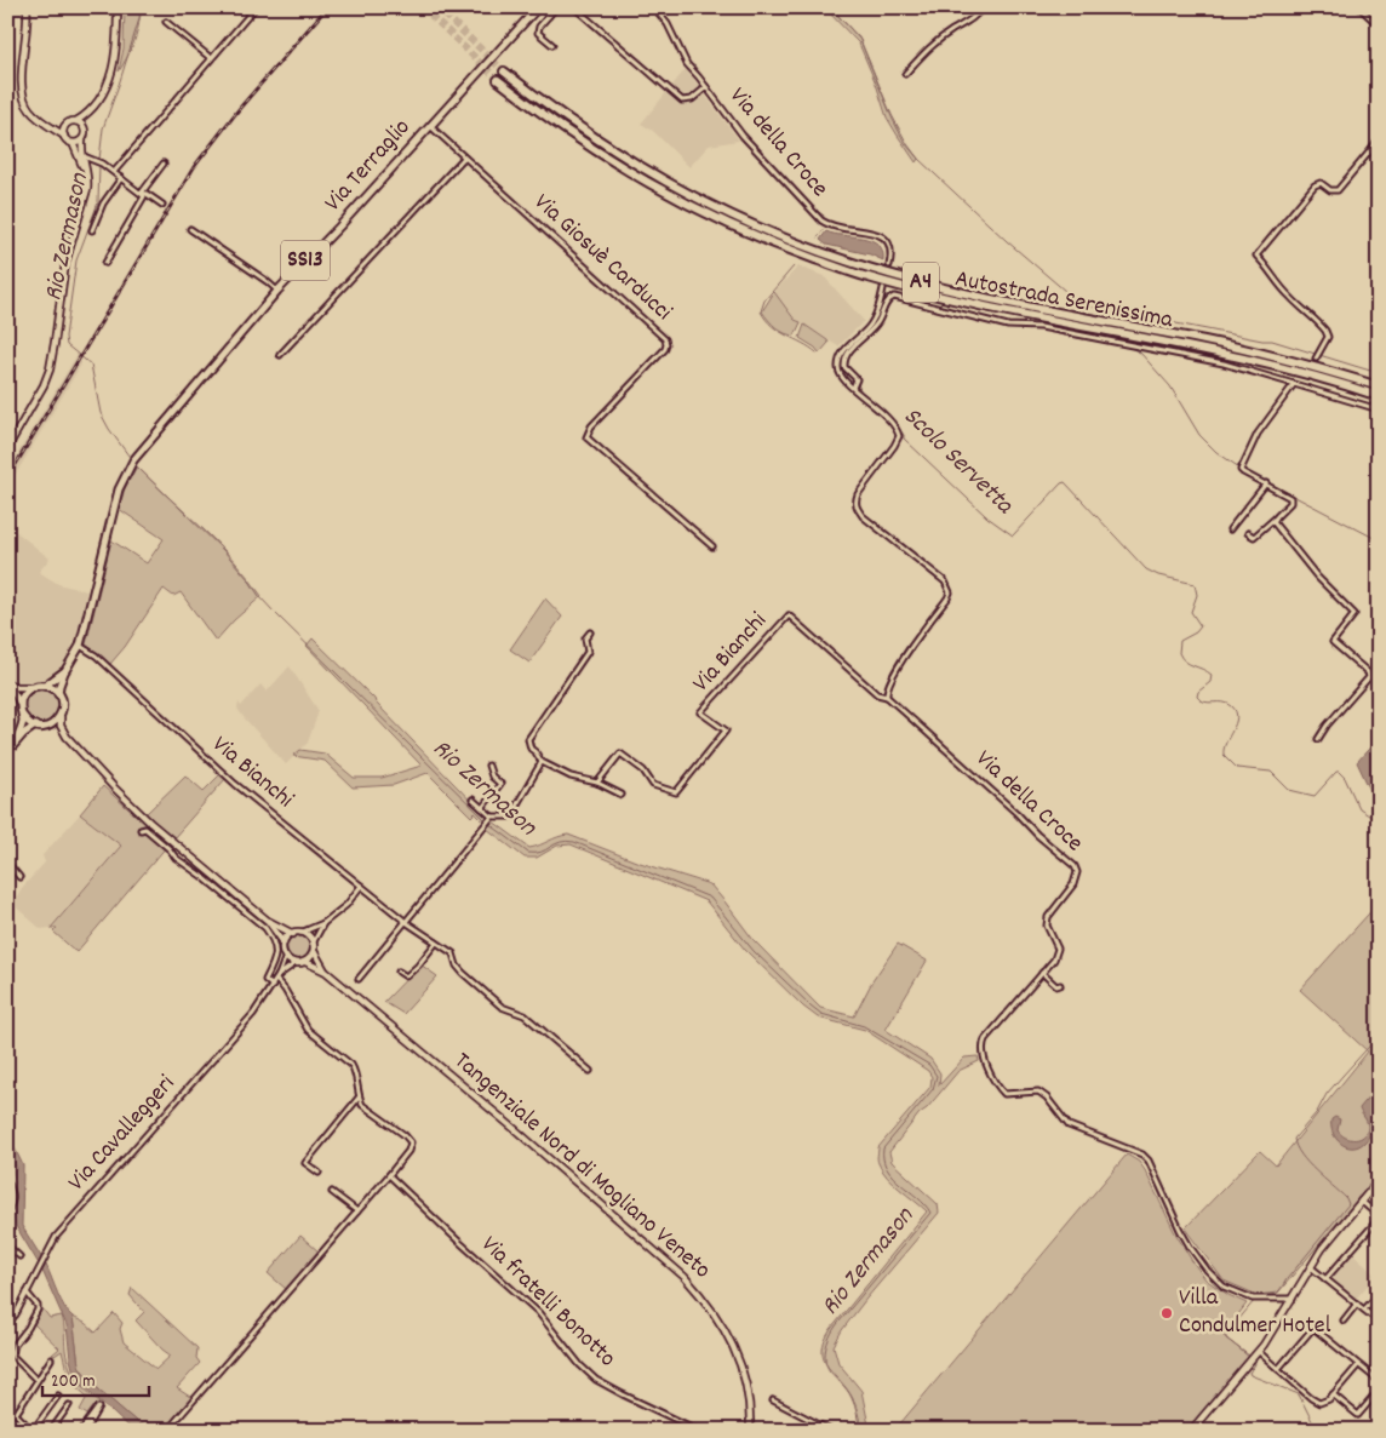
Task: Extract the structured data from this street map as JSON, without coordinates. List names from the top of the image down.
{
  "streets": {
    "highway": ["A4", "Autostrada Serenissima"],
    "main road": ["Via Terraglio", "SS13", "Tangenziale Nord di Mogliano Veneto"],
    "street": [
      "Via della Croce",
      "Via Giosuè Carducci",
      "Via Bianchi",
      "Via Cavalleggeri",
      "Via fratelli Bonotto"
    ]
  },
  "crossings": [
    ["Via della Croce", "Via Bianchi"],
    ["Via Terraglio", "Via Giosuè Carducci"],
    ["Via Terraglio", "SS13"],
    ["Via Terraglio", "Via Bianchi"],
    ["SS13", "Via Bianchi"]
  ],
  "water": ["Rio Zermason", "Scolo Servetta"],
  "places": ["Villa Condulmer Hotel"],
  "scale_bar": "200 m"
}
